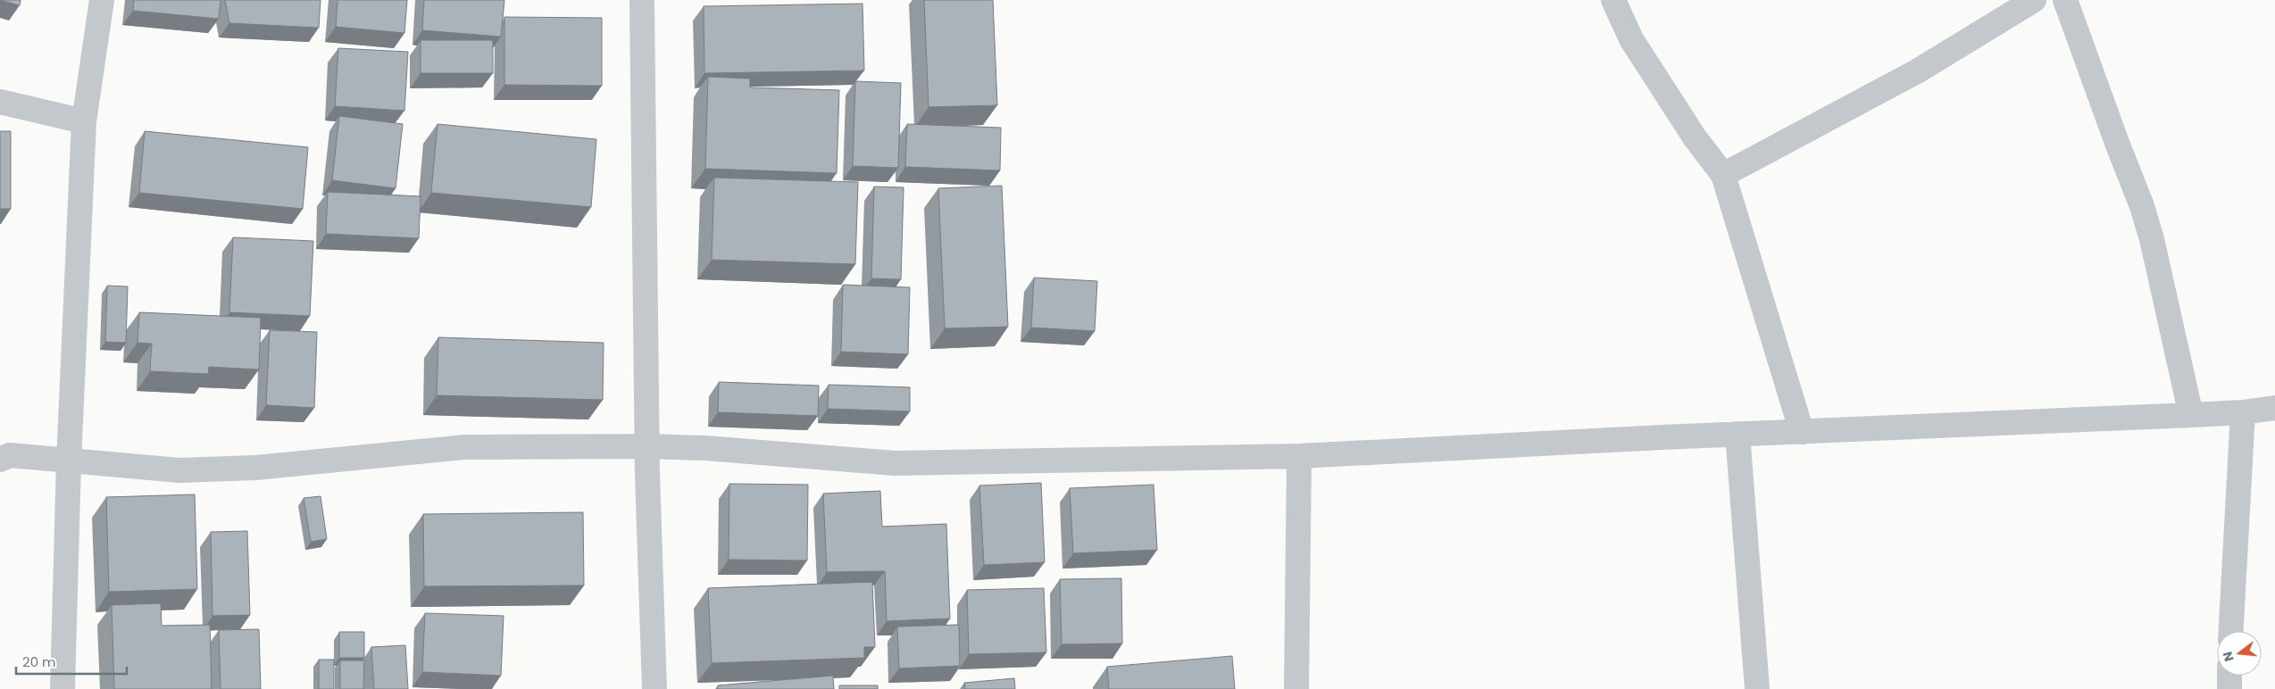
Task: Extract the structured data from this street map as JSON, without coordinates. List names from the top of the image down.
{
  "scale_bar": "20 m",
  "north": "left"
}
